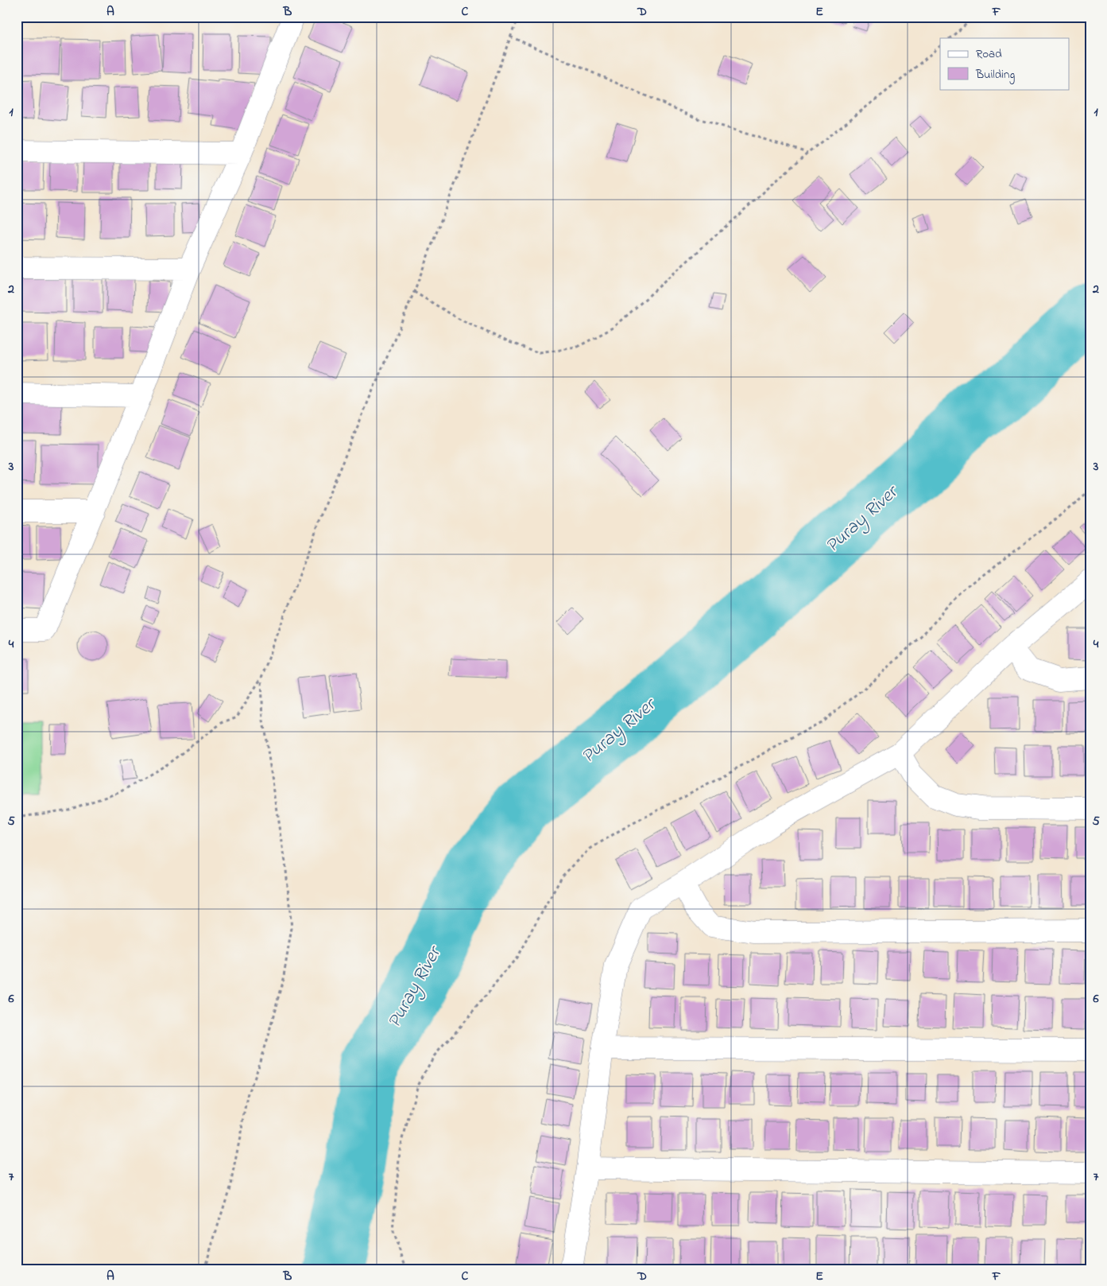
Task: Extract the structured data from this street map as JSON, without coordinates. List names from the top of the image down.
{
  "water": ["Puray River"],
  "legend": ["Road", "Building"],
  "grid": {
    "columns": [
      "A",
      "B",
      "C",
      "D",
      "E",
      "F"
    ],
    "rows": [
      "1",
      "2",
      "3",
      "4",
      "5",
      "6",
      "7"
    ]
  }
}
